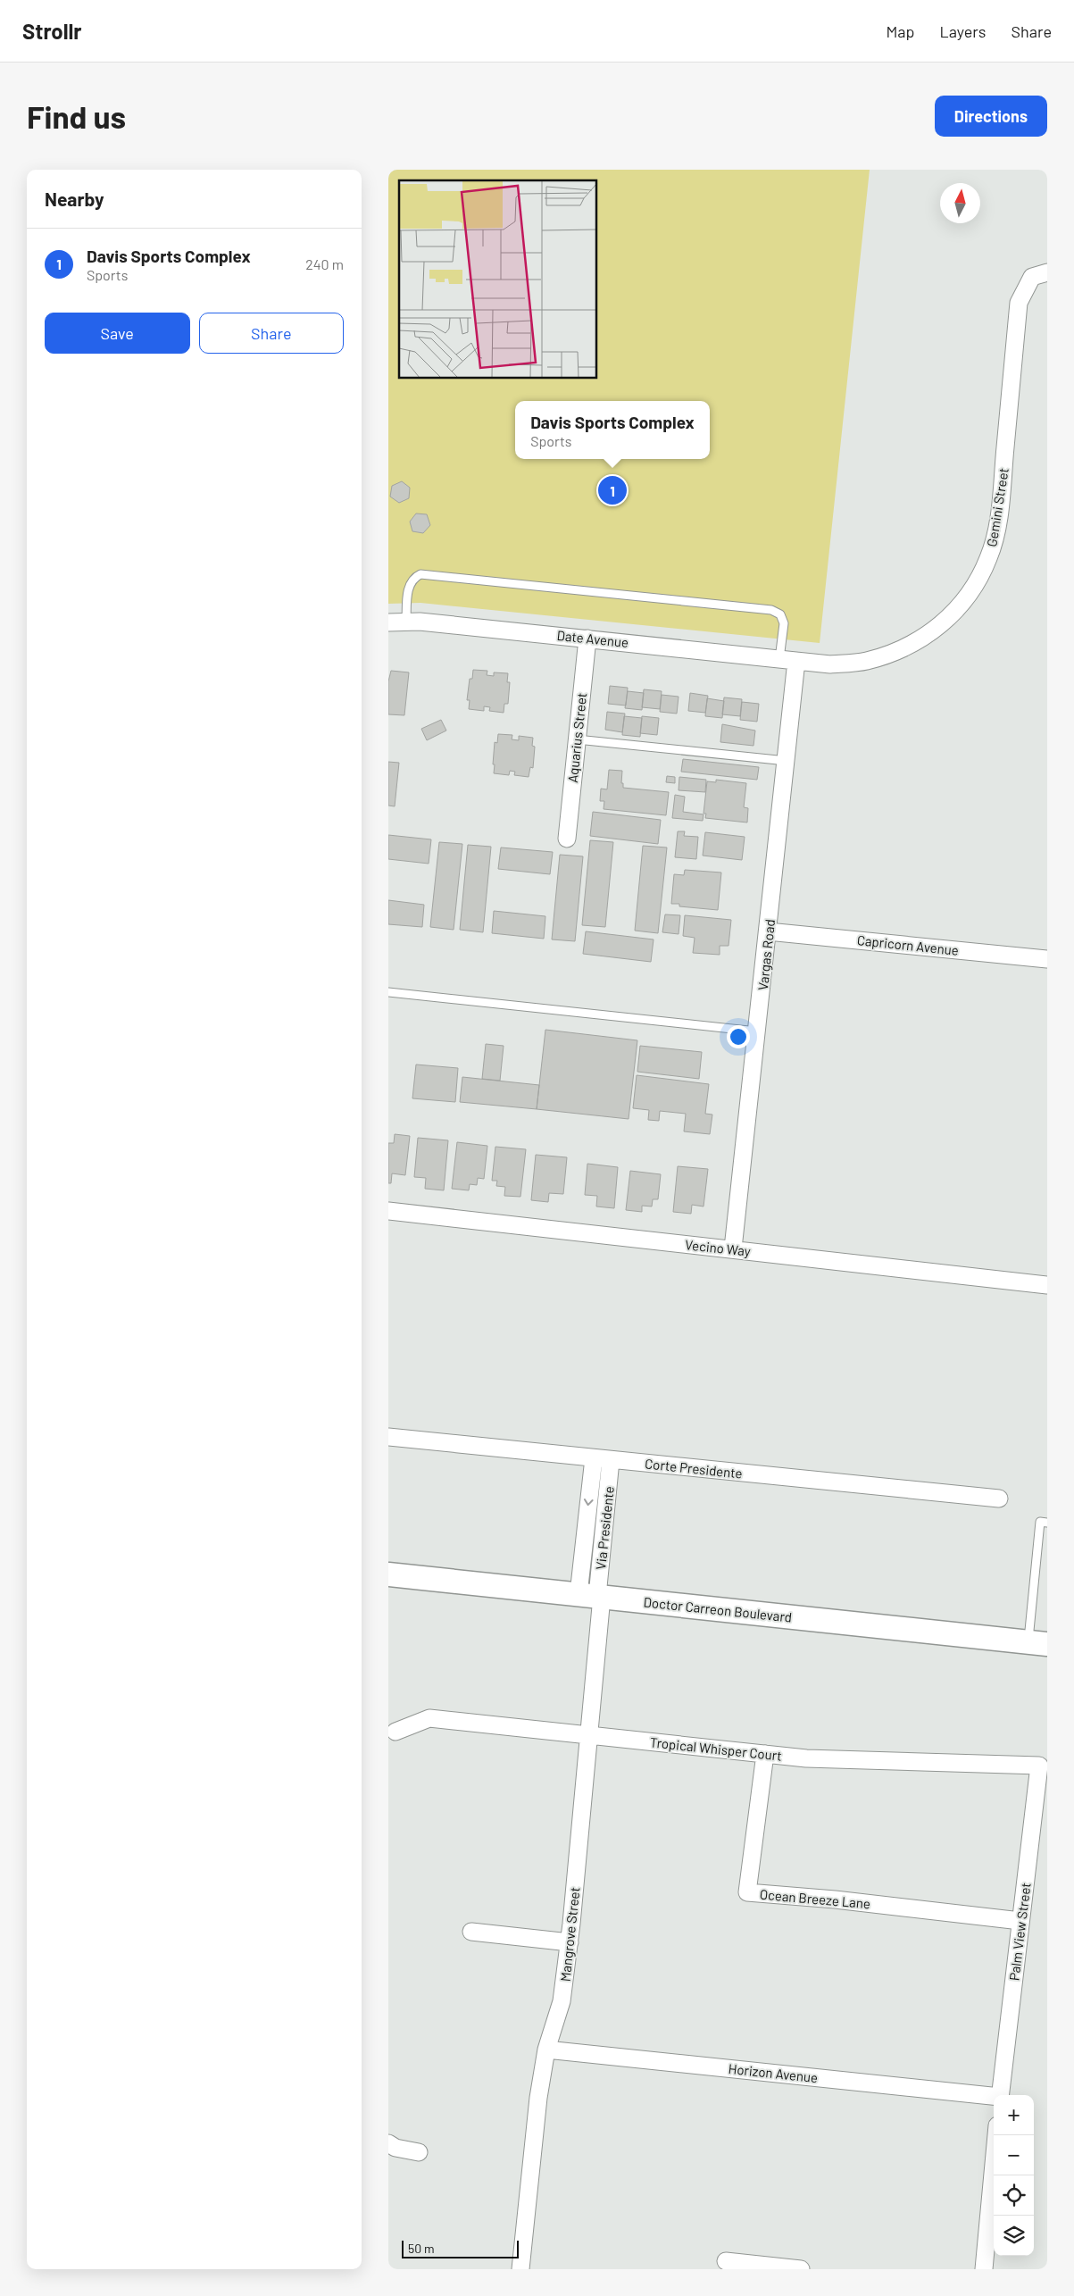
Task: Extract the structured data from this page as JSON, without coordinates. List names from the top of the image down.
{
  "streets": {
    "main road": ["Doctor Carreon Boulevard"],
    "street": [
      "Gemini Street",
      "Date Avenue",
      "Aquarius Street",
      "Capricorn Avenue",
      "Vargas Road",
      "Vecino Way",
      "Corte Presidente",
      "Via Presidente",
      "Tropical Whisper Court",
      "Ocean Breeze Lane",
      "Palm View Street",
      "Mangrove Street",
      "Horizon Avenue"
    ]
  },
  "crossings": [
    ["Gemini Street", "Date Avenue"],
    ["Gemini Street", "Vargas Road"],
    ["Date Avenue", "Aquarius Street"],
    ["Date Avenue", "Vargas Road"],
    ["Capricorn Avenue", "Vargas Road"],
    ["Vargas Road", "Vecino Way"],
    ["Corte Presidente", "Via Presidente"],
    ["Via Presidente", "Doctor Carreon Boulevard"],
    ["Via Presidente", "Mangrove Street"],
    ["Doctor Carreon Boulevard", "Mangrove Street"],
    ["Tropical Whisper Court", "Ocean Breeze Lane"],
    ["Tropical Whisper Court", "Palm View Street"],
    ["Tropical Whisper Court", "Mangrove Street"],
    ["Ocean Breeze Lane", "Palm View Street"],
    ["Mangrove Street", "Horizon Avenue"]
  ],
  "scale_bar": "50 m",
  "north": "top",
  "page": {
    "header": "Strollr",
    "nav": ["Map", "Layers", "Share"],
    "buttons": [
      "Directions",
      ["Save", "Share"]
    ],
    "title": "Find us",
    "heading": "Nearby",
    "list": [
      {
        "mark": "1",
        "name": "Davis Sports Complex",
        "note": "Sports",
        "value": "240 m"
      }
    ],
    "popup": ["Davis Sports Complex", "Sports"],
    "pins": "1",
    "map_buttons": ["+", "−"],
    "scale": "50 m"
  }
}
